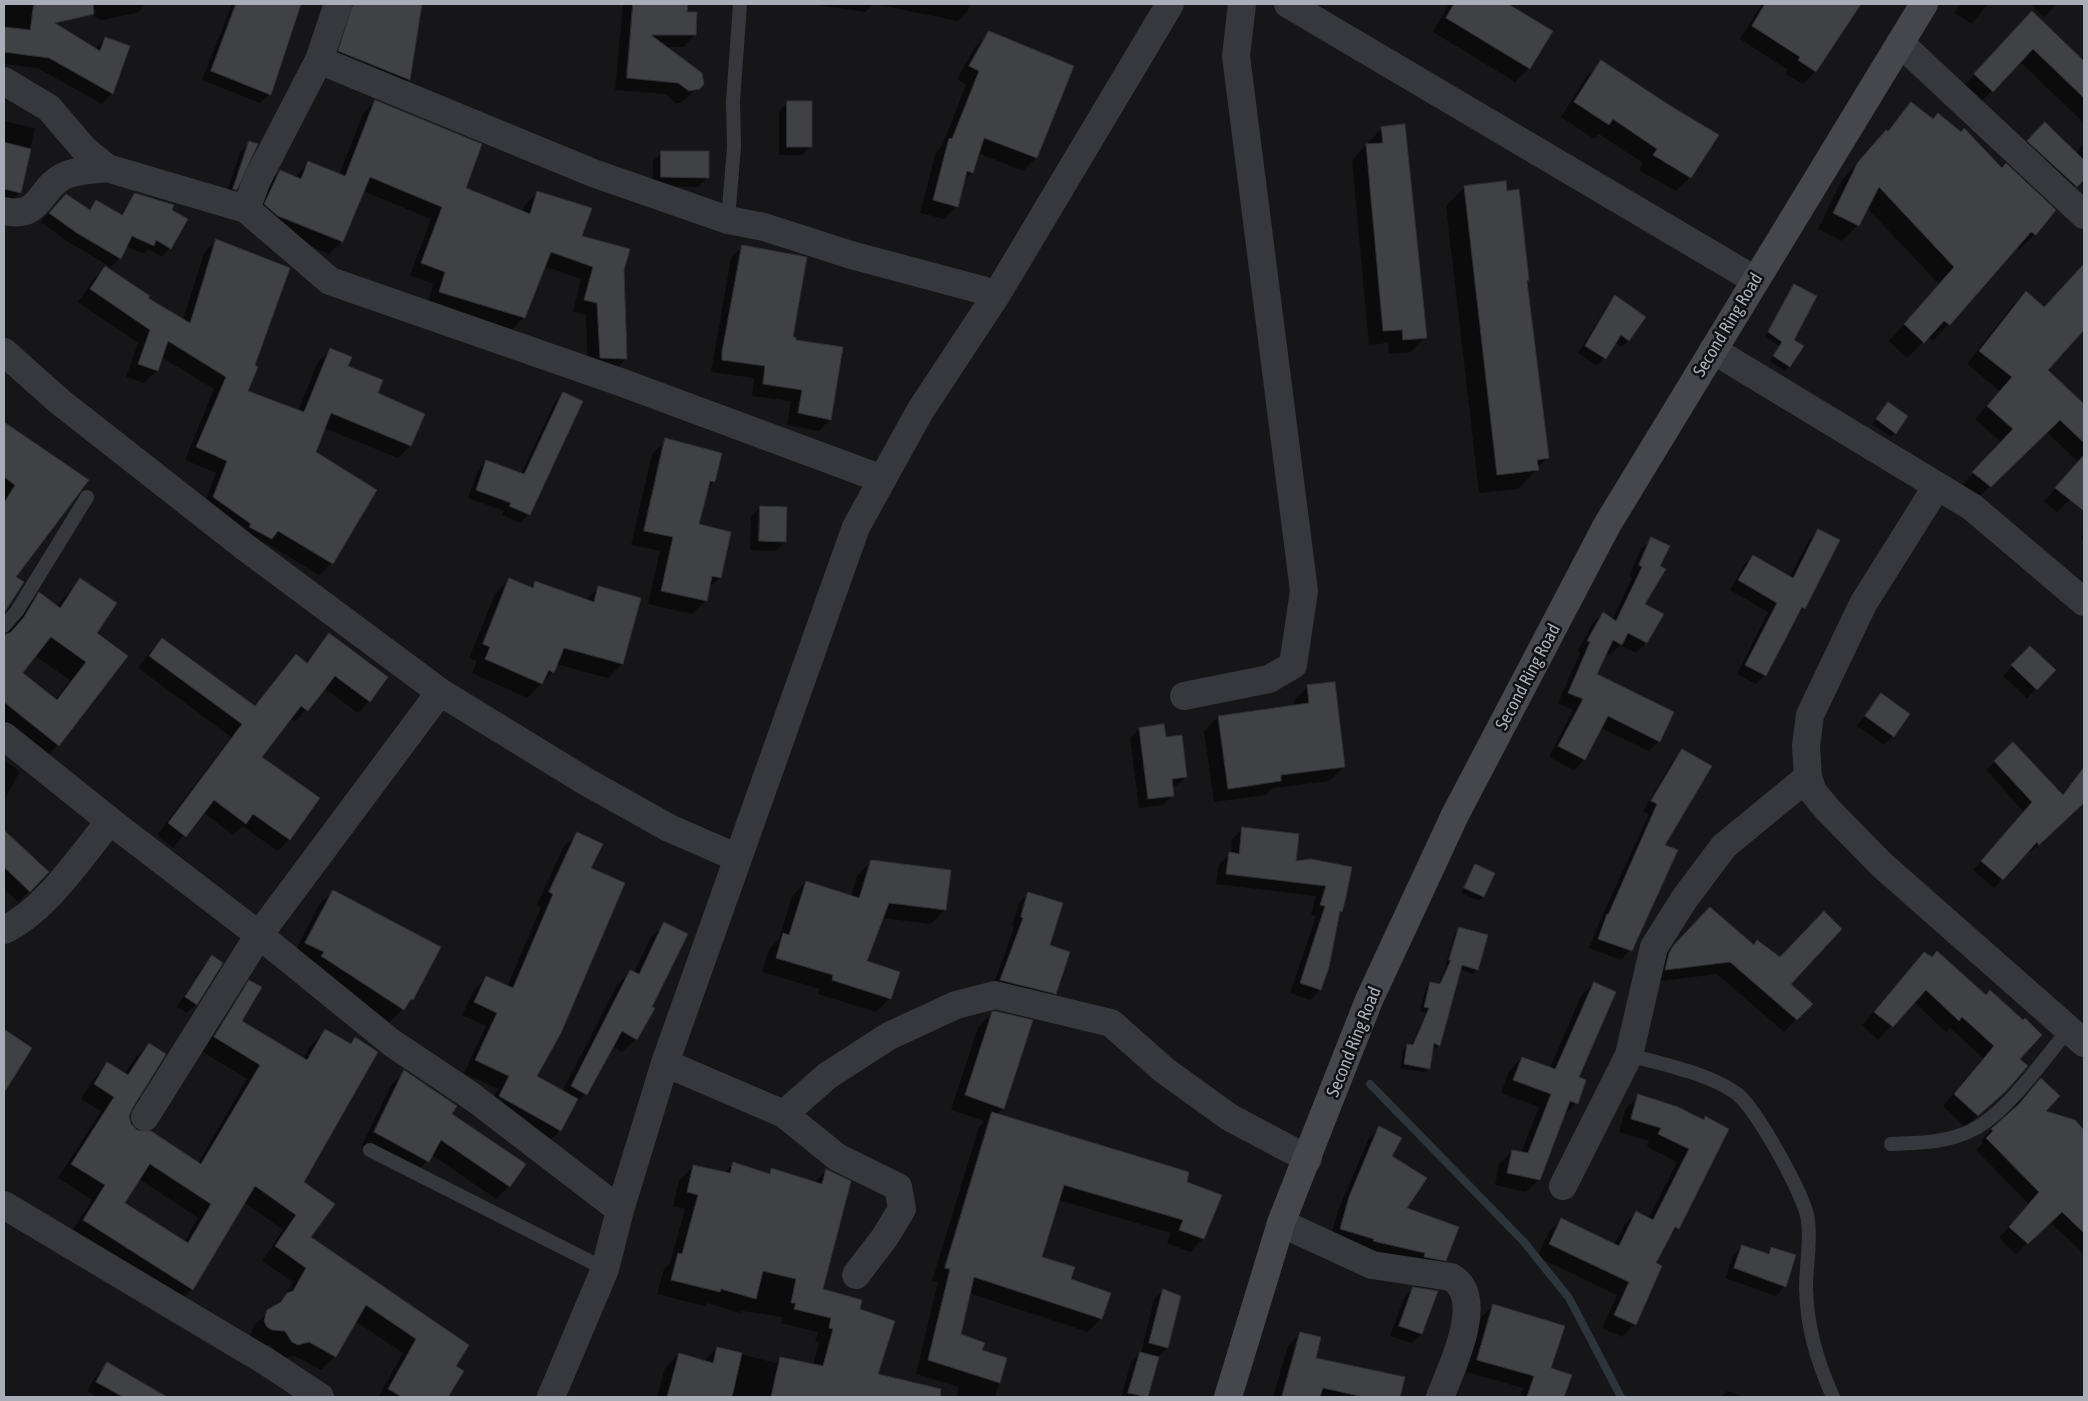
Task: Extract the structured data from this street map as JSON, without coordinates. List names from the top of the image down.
{
  "streets": {
    "main road": ["Second Ring Road"]
  }
}
